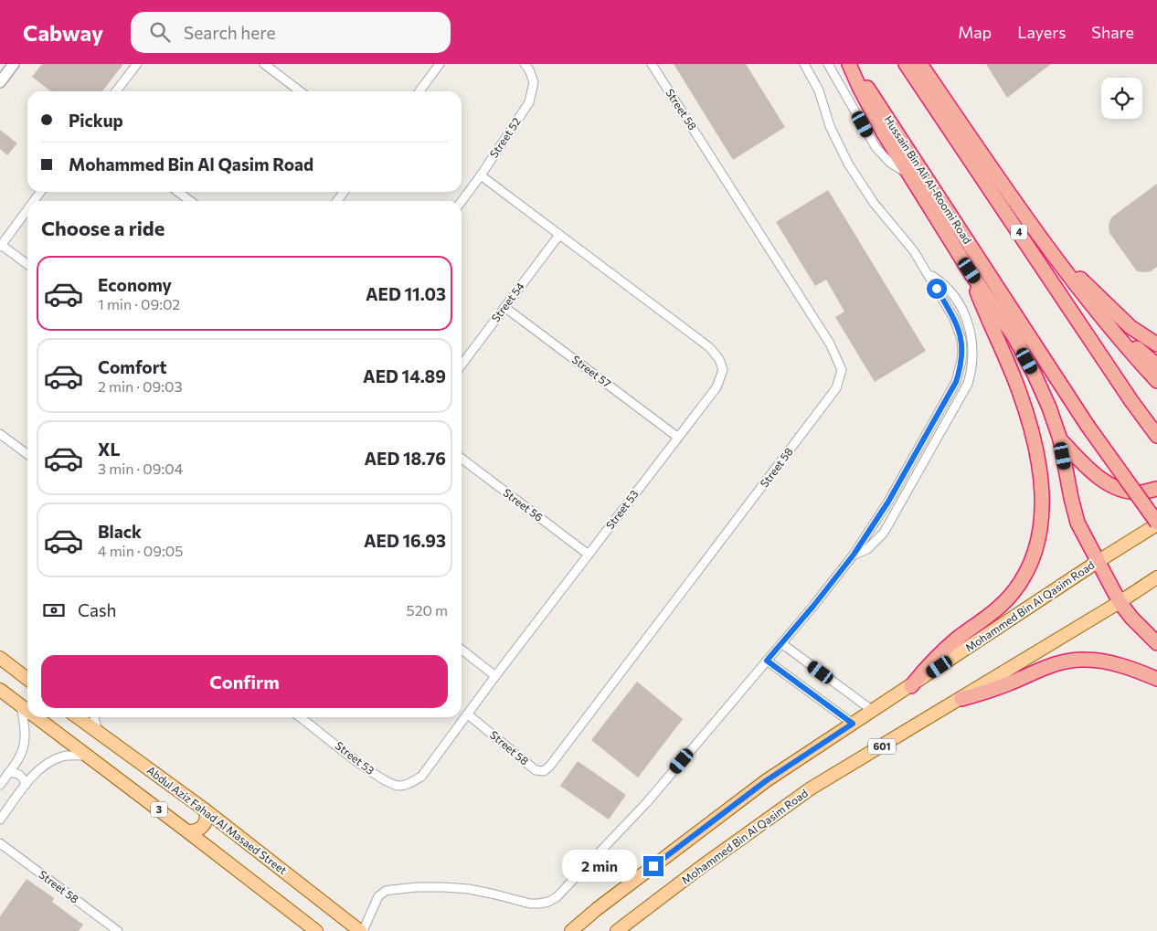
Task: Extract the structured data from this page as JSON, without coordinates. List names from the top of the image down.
{
  "streets": {
    "highway": ["Hussain Bin Ali Al-Roomi Road", "4"],
    "main road": [
      "Mohammed Bin Al Qasim Road",
      "601",
      "3",
      "Abdul Aziz Fahad Al Masaed Street"
    ],
    "street": [
      "Street 58",
      "Street 52",
      "Street 54",
      "Street 57",
      "Street 56",
      "Street 53"
    ]
  },
  "crossings": [
    ["Street 58", "Street 53"],
    ["Street 52", "Street 53"],
    ["Hussain Bin Ali Al-Roomi Road", "Mohammed Bin Al Qasim Road"],
    ["Street 54", "Street 57"],
    ["Street 54", "Street 53"],
    ["Street 57", "Street 53"],
    ["Street 56", "Street 53"]
  ],
  "page": {
    "header": "Cabway",
    "search": "Search here",
    "nav": ["Map", "Layers", "Share"],
    "banner": ["Pickup", "Mohammed Bin Al Qasim Road"],
    "heading": "Choose a ride",
    "list": [
      {
        "name": "Economy",
        "note": "1 min · 09:02",
        "value": "AED 11.03"
      },
      {
        "name": "Comfort",
        "note": "2 min · 09:03",
        "value": "AED 14.89"
      },
      {
        "name": "XL",
        "note": "3 min · 09:04",
        "value": "AED 18.76"
      },
      {
        "name": "Black",
        "note": "4 min · 09:05",
        "value": "AED 16.93"
      }
    ],
    "pay": ["Cash", "520 m"],
    "buttons": "Confirm",
    "bubble": "2 min"
  }
}
